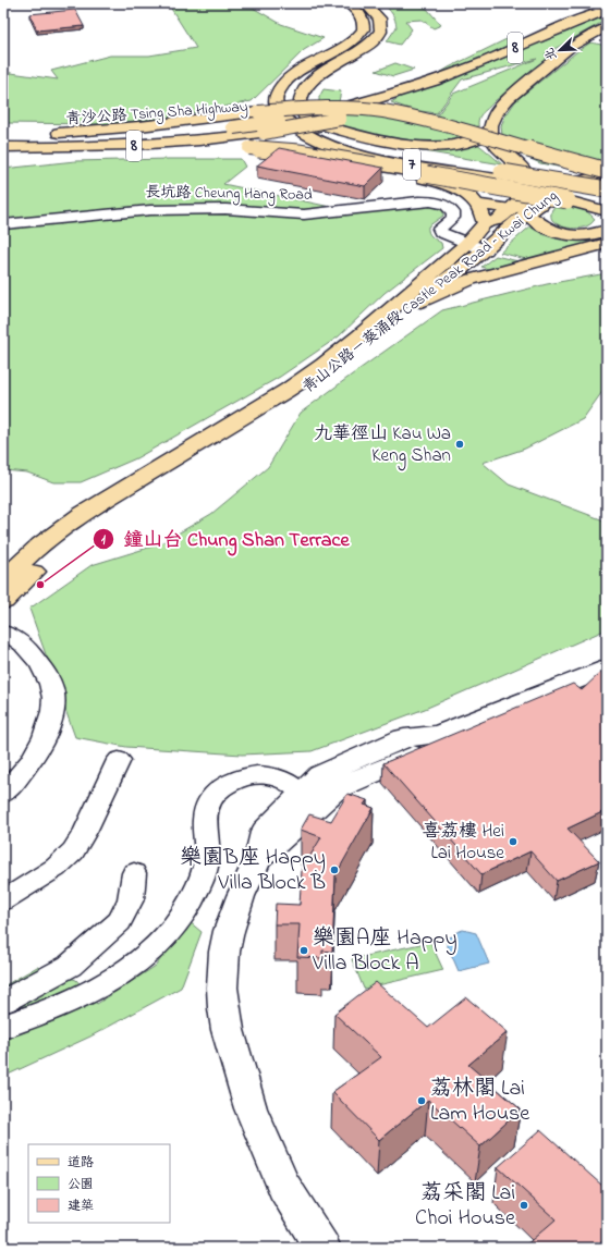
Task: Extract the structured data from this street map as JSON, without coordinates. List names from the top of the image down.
{
  "streets": {
    "main road": [
      "8",
      "青沙公路 Tsing Sha Highway",
      "7",
      "青山公路－葵涌段 Castle Peak Road – Kwai Chung"
    ],
    "street": ["長坑路 Cheung Hang Road"]
  },
  "crossings": [
    ["7", "青山公路－葵涌段 Castle Peak Road – Kwai Chung"],
    ["長坑路 Cheung Hang Road", "青山公路－葵涌段 Castle Peak Road – Kwai Chung"]
  ],
  "places": [
    "九華徑山 Kau Wa Keng Shan",
    "鐘山台 Chung Shan Terrace",
    "喜荔樓 Hei Lai House",
    "樂園B座 Happy Villa Block B",
    "樂園A座 Happy Villa Block A",
    "荔林閣 Lai Lam House",
    "荔采閣 Lai Choi House"
  ],
  "legend": ["道路", "公園", "建築"],
  "north": "bottom left"
}
